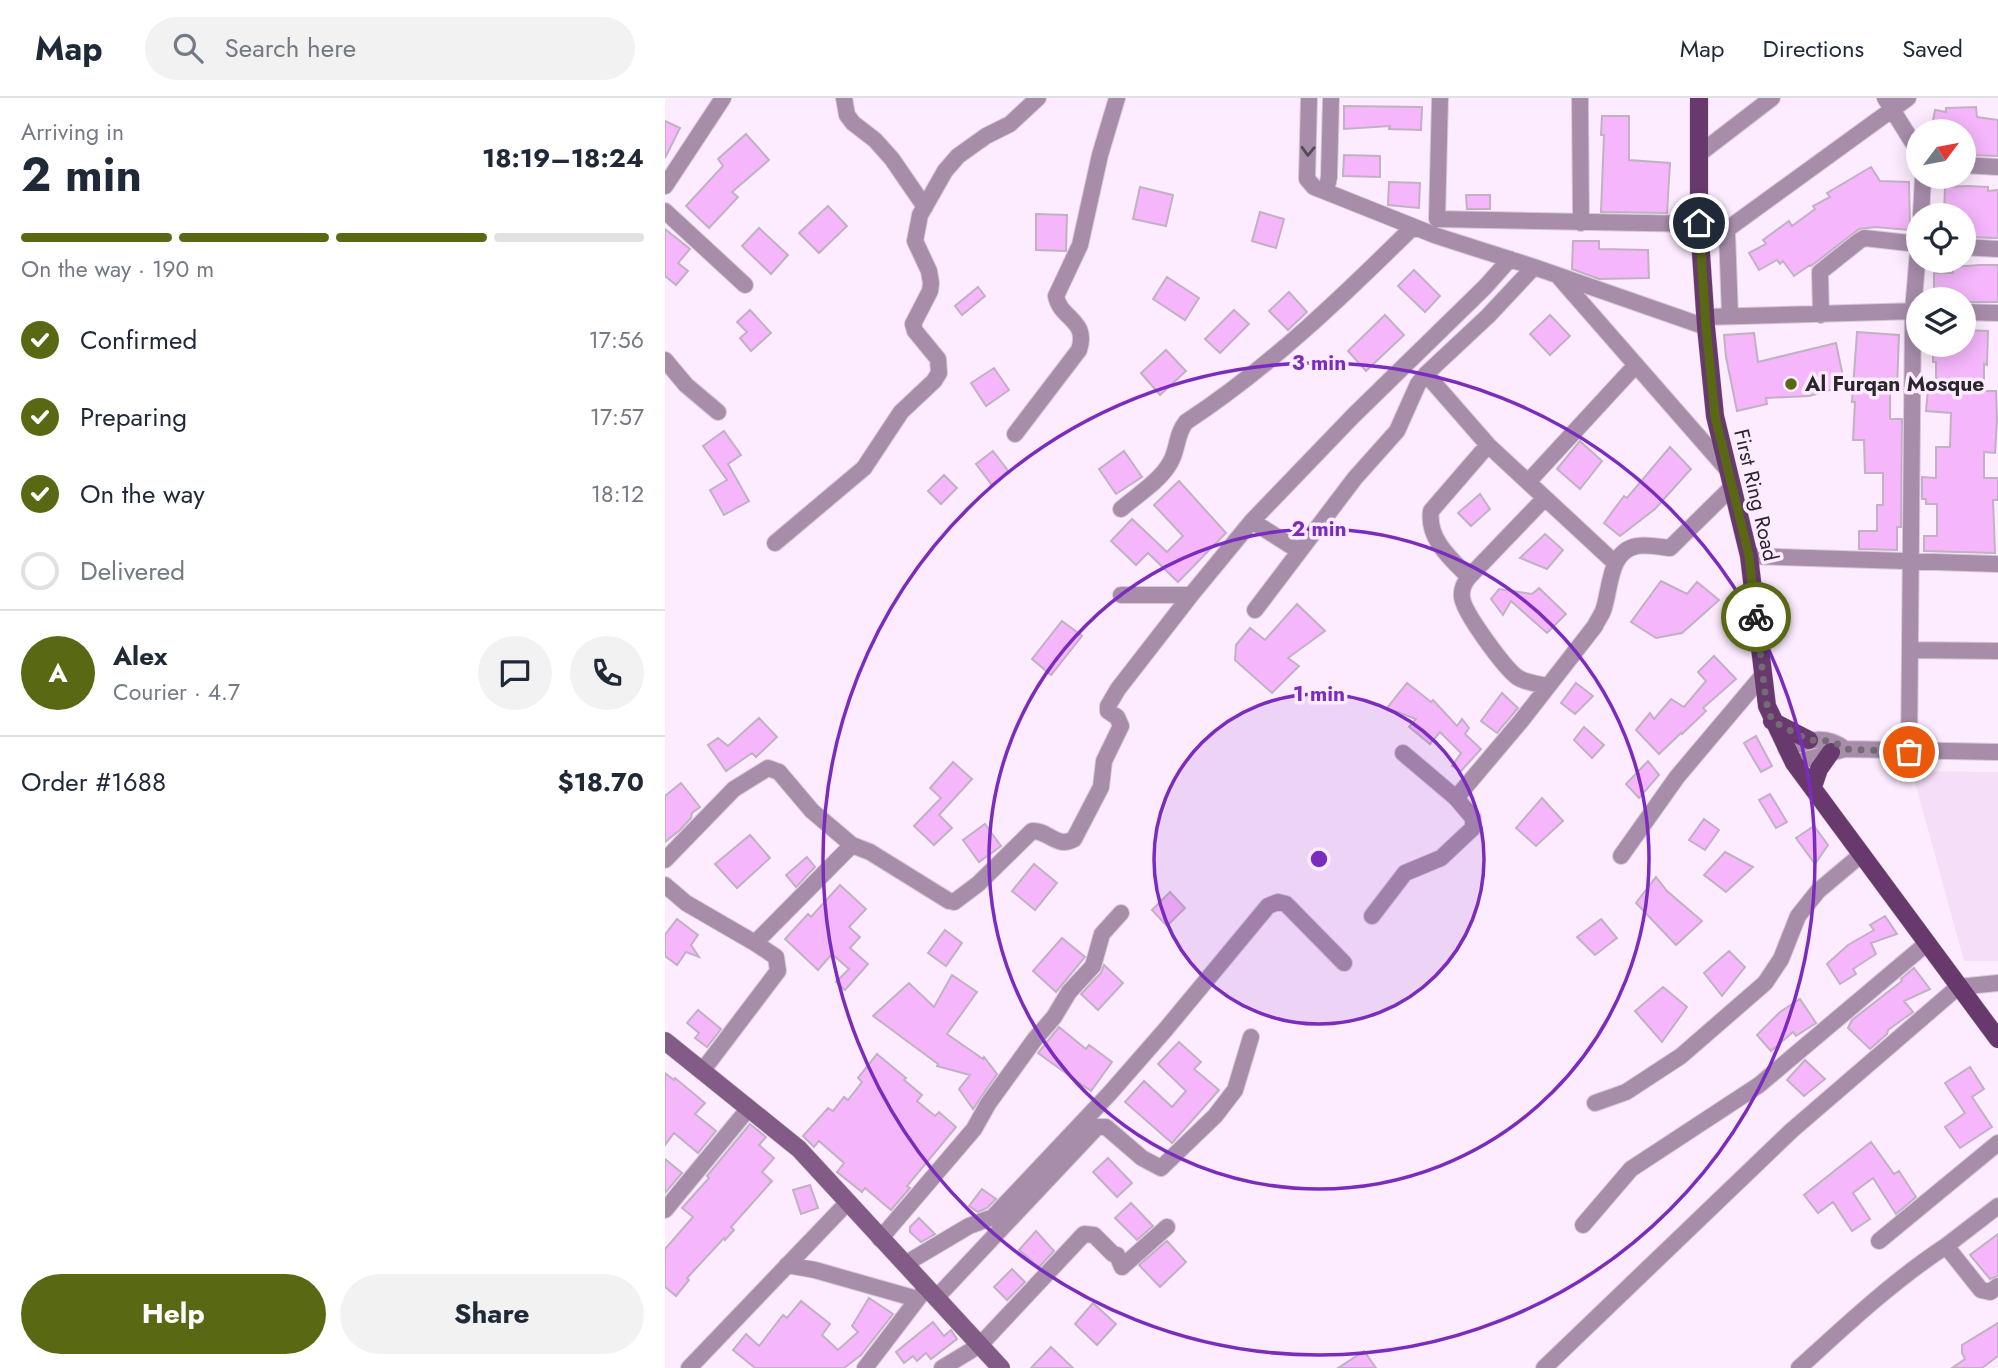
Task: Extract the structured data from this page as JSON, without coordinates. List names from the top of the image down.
{
  "streets": {
    "main road": ["First Ring Road"]
  },
  "places": ["Al Furqan Mosque"],
  "north": "top right",
  "page": {
    "header": "Map",
    "search": "Search here",
    "nav": ["Map", "Directions", "Saved"],
    "heading": ["2 min", "Arriving in", "18:19–18:24"],
    "panel": [
      "Alex",
      "Courier · 4.7",
      "Order #1688",
      "$18.70"
    ],
    "bar": "On the way · 190 m",
    "list": [
      ["Confirmed", "17:56"],
      ["Preparing", "17:57"],
      ["On the way", "18:12"],
      "Delivered"
    ],
    "round": "A",
    "buttons": ["Help", "Share"]
  },
  "rings": ["3 min", "2 min", "1 min"]
}
